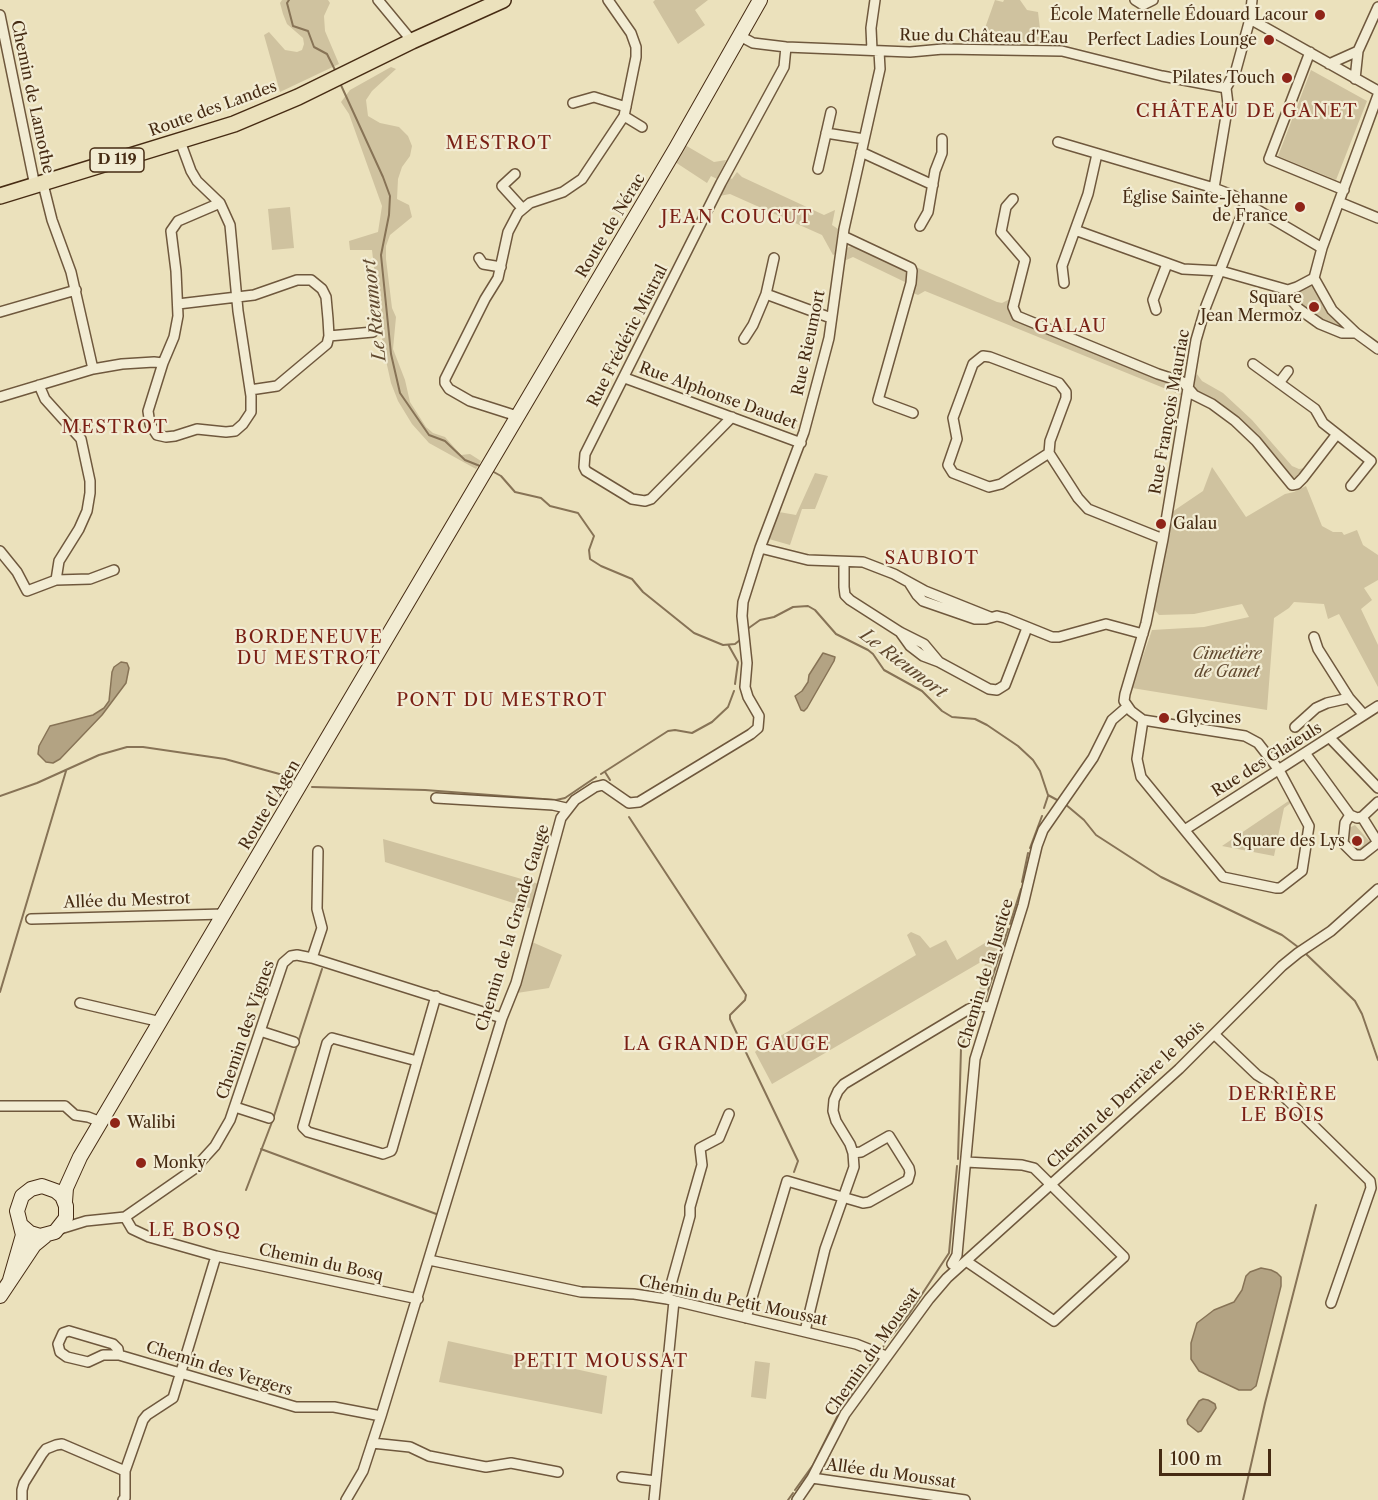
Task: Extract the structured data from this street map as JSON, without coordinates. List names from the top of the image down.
{
  "streets": {
    "main road": [
      "Route des Landes",
      "D 119",
      "Route de Nérac",
      "Route d'Agen"
    ],
    "street": [
      "Rue du Château d'Eau",
      "Chemin de Lamothe",
      "Rue Frédéric Mistral",
      "Rue Rieumort",
      "Rue Alphonse Daudet",
      "Rue François Mauriac",
      "Rue des Glaïeuls",
      "Allée du Mestrot",
      "Chemin de la Grande Gauge",
      "Chemin de la Justice",
      "Chemin des Vignes",
      "Chemin de Derrière le Bois",
      "Chemin du Bosq",
      "Chemin du Petit Moussat",
      "Chemin du Moussat",
      "Chemin des Vergers",
      "Allée du Moussat"
    ]
  },
  "crossings": [
    ["Rue du Château d'Eau", "Route de Nérac"],
    ["Rue du Château d'Eau", "Rue Frédéric Mistral"],
    ["Rue du Château d'Eau", "Rue Rieumort"],
    ["Chemin de Lamothe", "Route des Landes"],
    ["Route des Landes", "D 119"],
    ["Route de Nérac", "Route d'Agen"],
    ["Rue Frédéric Mistral", "Rue Alphonse Daudet"],
    ["Rue Rieumort", "Rue Alphonse Daudet"],
    ["Rue Rieumort", "Chemin de la Grande Gauge"],
    ["Rue François Mauriac", "Chemin de la Justice"],
    ["Route d'Agen", "Allée du Mestrot"],
    ["Chemin de la Grande Gauge", "Chemin des Vignes"],
    ["Chemin de la Grande Gauge", "Chemin du Bosq"],
    ["Chemin de la Grande Gauge", "Chemin du Petit Moussat"],
    ["Chemin de la Grande Gauge", "Chemin des Vergers"],
    ["Chemin des Vignes", "Chemin du Bosq"],
    ["Chemin de Derrière le Bois", "Chemin du Moussat"],
    ["Chemin du Petit Moussat", "Chemin du Moussat"],
    ["Chemin du Moussat", "Allée du Moussat"]
  ],
  "districts": [
    "CHÂTEAU DE GANET",
    "MESTROT",
    "JEAN COUCUT",
    "GALAU",
    "MESTROT",
    "SAUBIOT",
    "BORDENEUVE DU MESTROT",
    "PONT DU MESTROT",
    "LA GRANDE GAUGE",
    "DERRIÈRE LE BOIS",
    "LE BOSQ",
    "PETIT MOUSSAT"
  ],
  "water": ["Le Rieumort"],
  "parks": ["Cimetière de Ganet"],
  "places": [
    "École Maternelle Édouard Lacour",
    "Perfect Ladies Lounge",
    "Pilates Touch",
    "Église Sainte-Jehanne de France",
    "Square Jean Mermoz",
    "Galau",
    "Glycines",
    "Square des Lys",
    "Walibi",
    "Monky"
  ],
  "scale_bar": "100 m"
}
